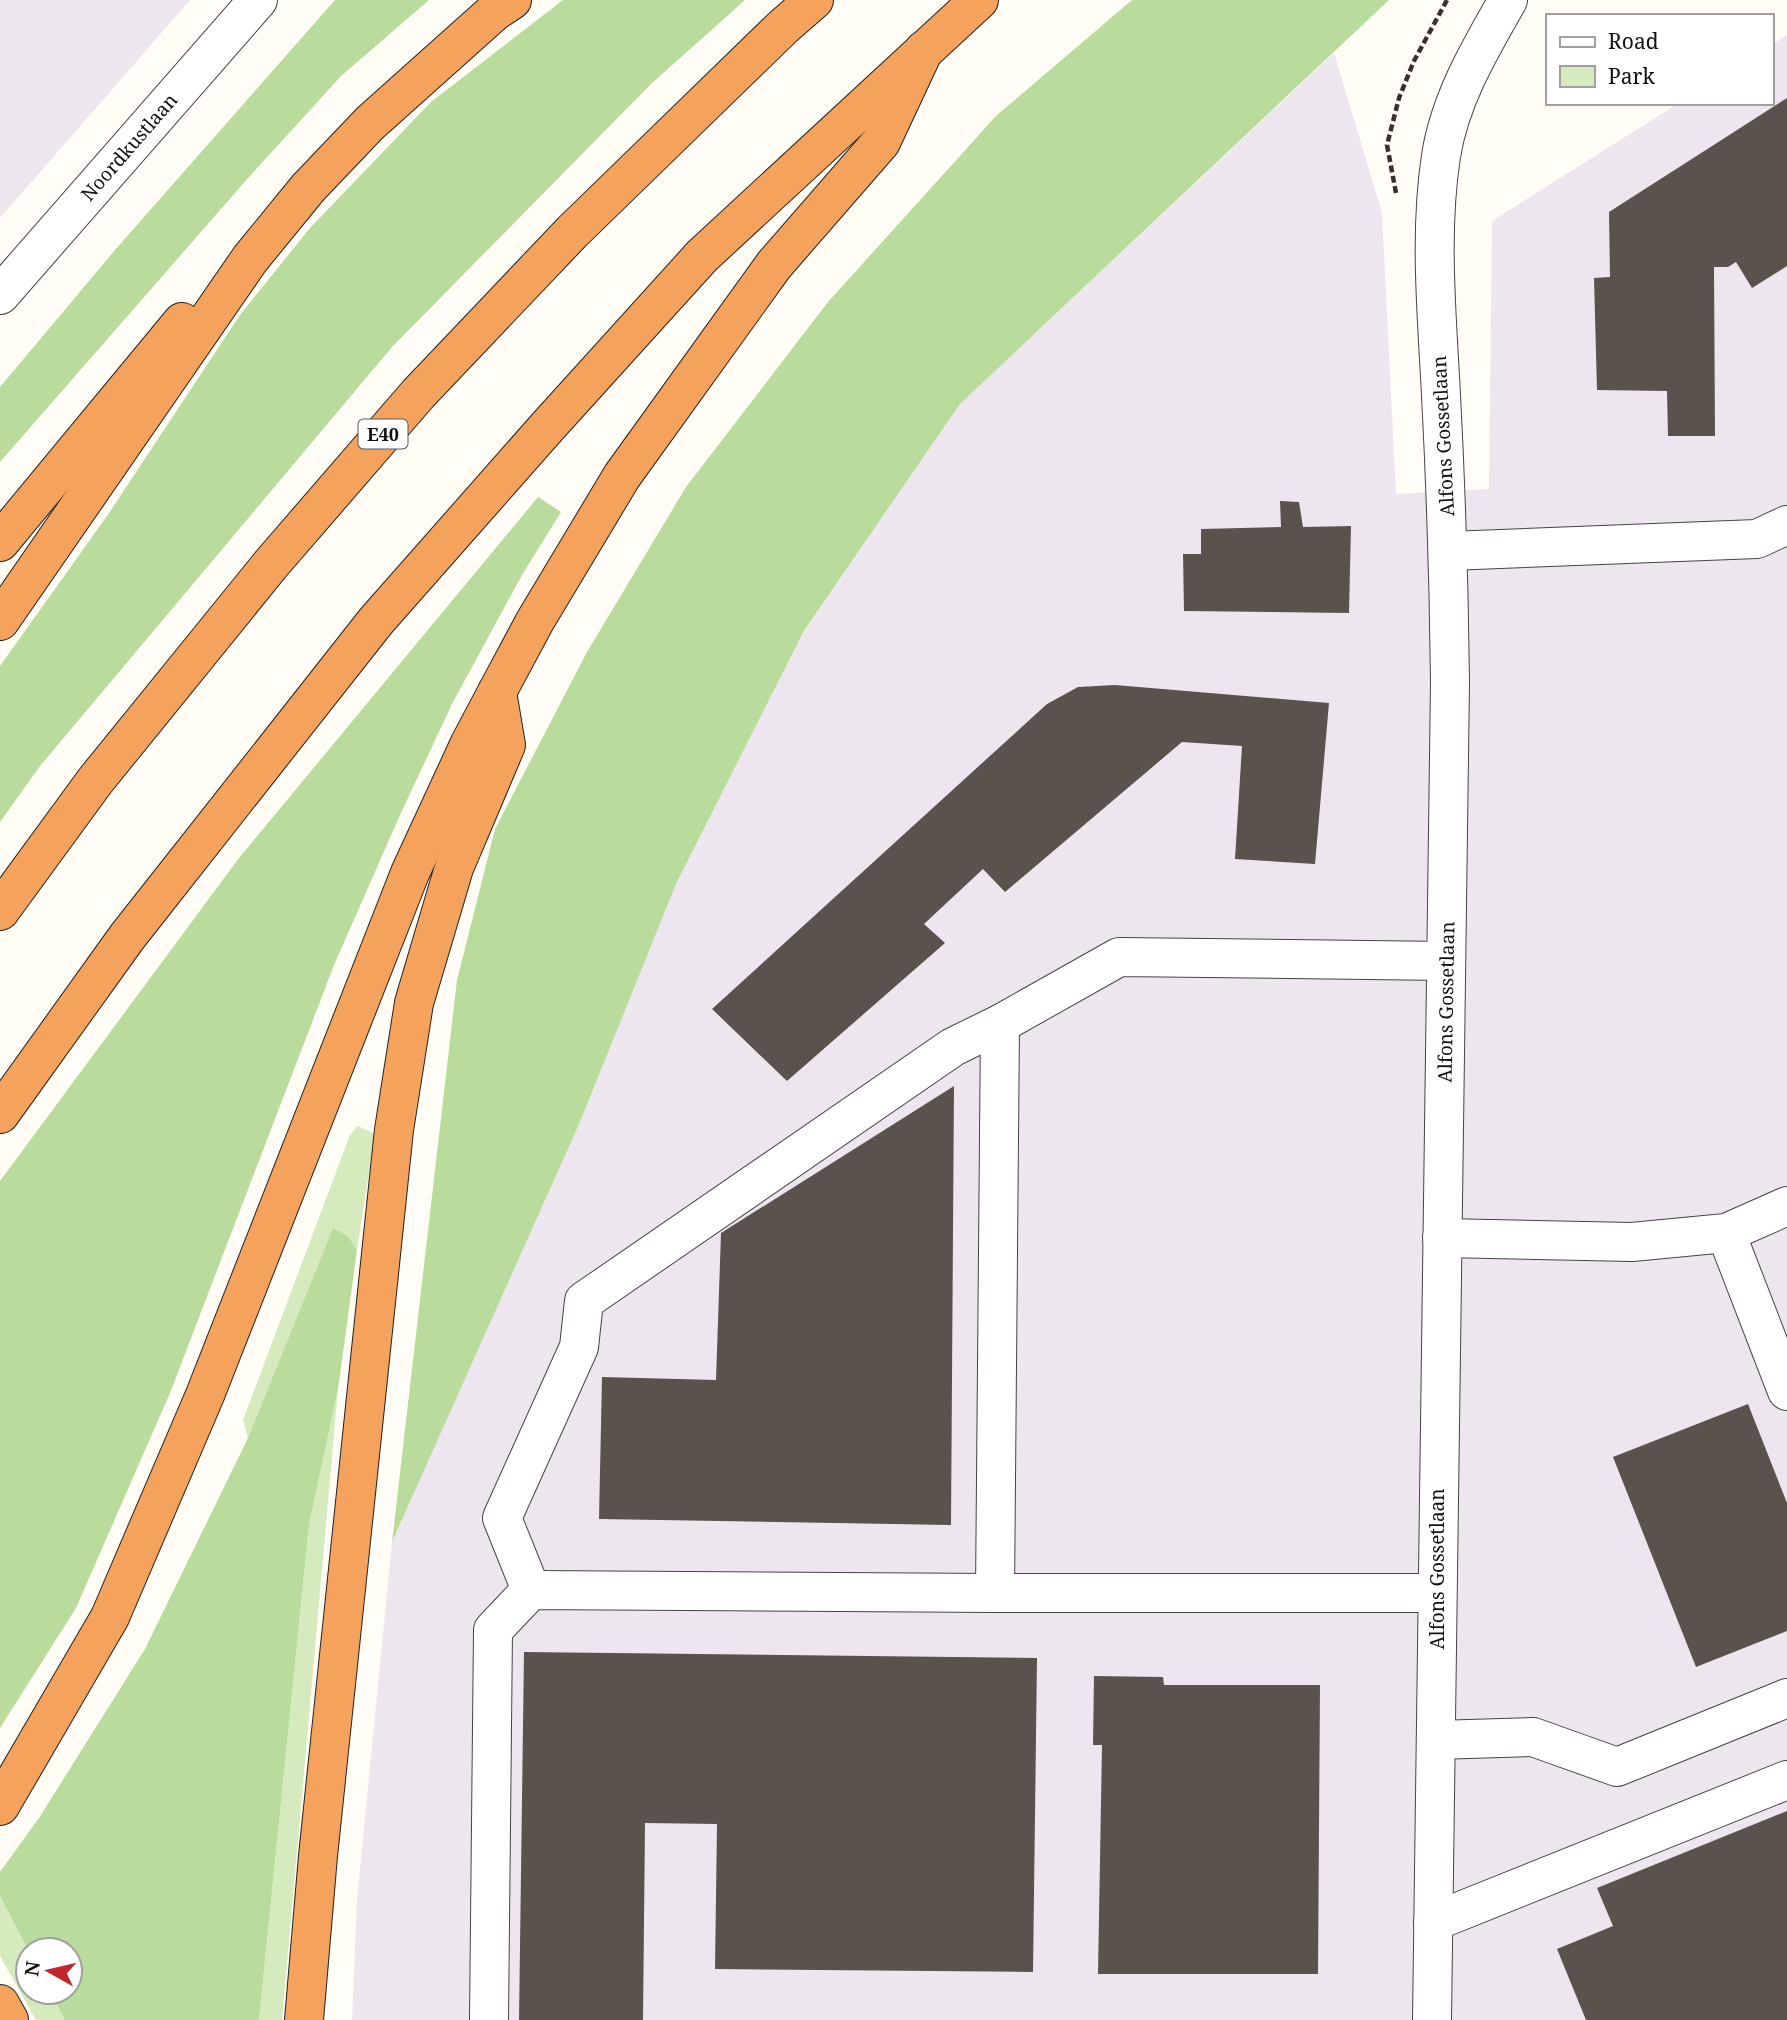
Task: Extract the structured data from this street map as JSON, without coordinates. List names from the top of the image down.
{
  "streets": {
    "highway": ["E40"],
    "street": ["Noordkustlaan", "Alfons Gossetlaan"]
  },
  "legend": ["Road", "Park"],
  "north": "left"
}
